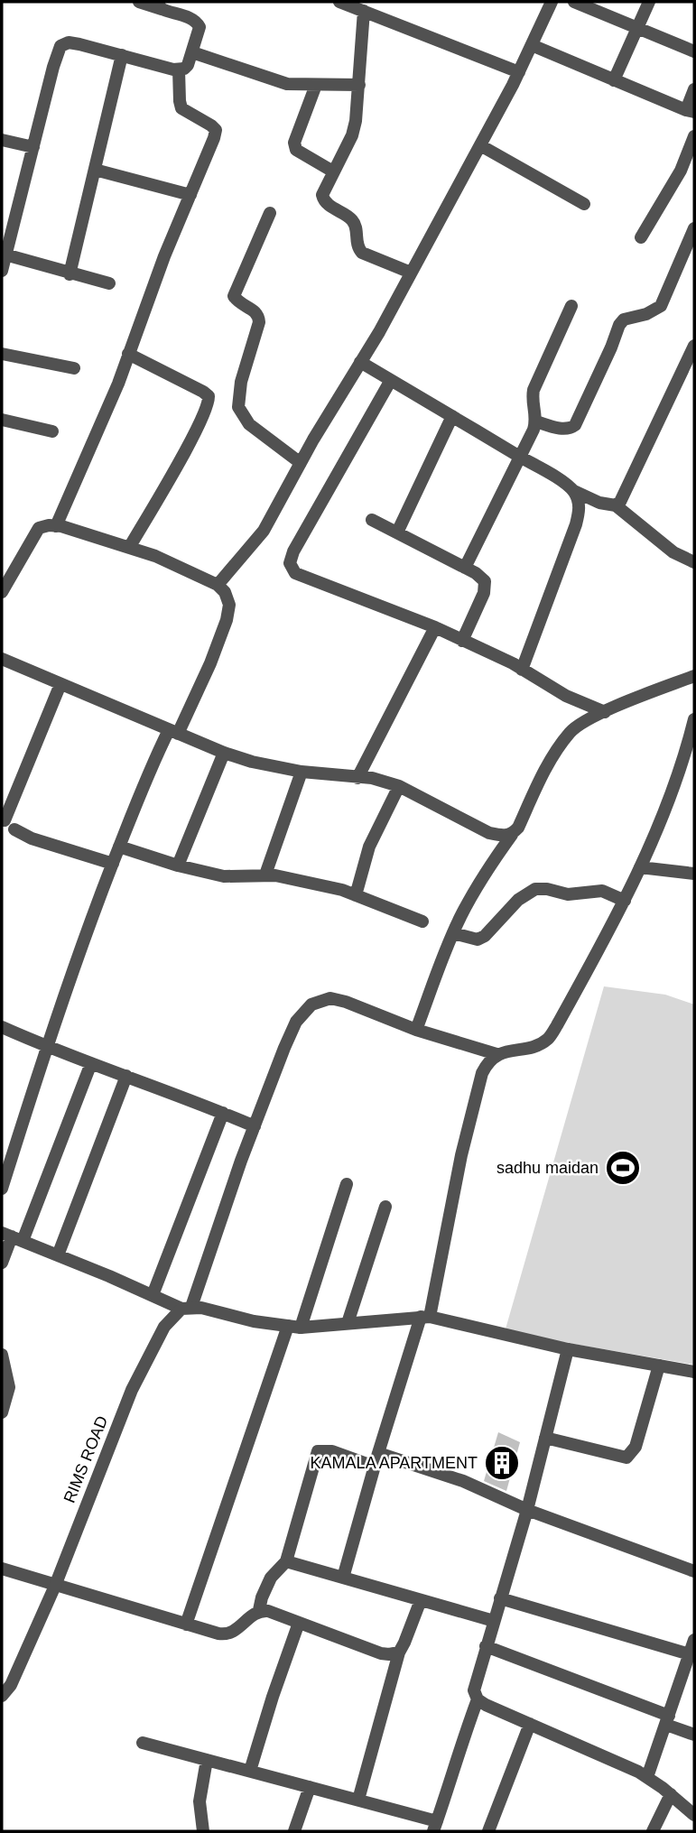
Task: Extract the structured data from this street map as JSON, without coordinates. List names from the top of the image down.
{
  "streets": {
    "street": ["RIMS ROAD"]
  },
  "places": {
    "sports": ["sadhu maidan"],
    "building": ["KAMALA APARTMENT"]
  }
}
